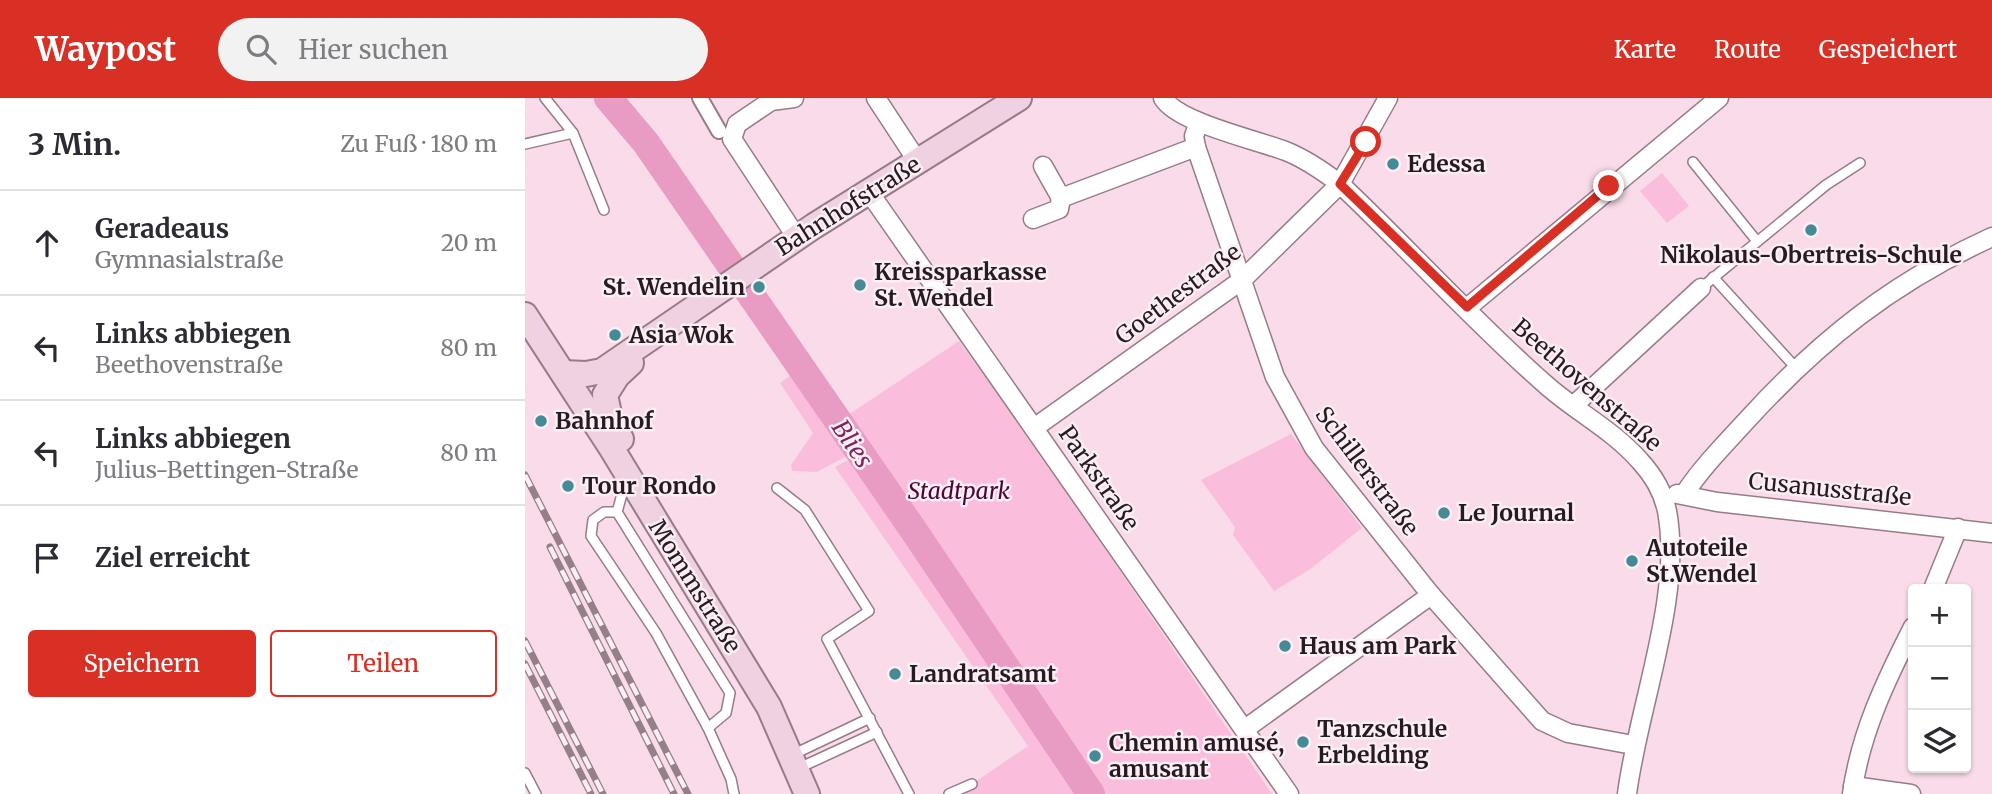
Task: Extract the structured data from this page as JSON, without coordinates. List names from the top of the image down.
{
  "streets": {
    "main road": ["Bahnhofstraße", "Mommstraße"],
    "street": [
      "Goethestraße",
      "Beethovenstraße",
      "Schillerstraße",
      "Parkstraße",
      "Cusanusstraße"
    ]
  },
  "crossings": [
    ["Bahnhofstraße", "Parkstraße"],
    ["Bahnhofstraße", "Mommstraße"],
    ["Goethestraße", "Beethovenstraße"],
    ["Goethestraße", "Schillerstraße"],
    ["Goethestraße", "Parkstraße"],
    ["Beethovenstraße", "Schillerstraße"],
    ["Beethovenstraße", "Cusanusstraße"]
  ],
  "water": ["Blies"],
  "parks": ["Stadtpark"],
  "places": [
    "Edessa",
    "Nikolaus-Obertreis-Schule",
    "Kreissparkasse St. Wendel",
    "St. Wendelin",
    "Asia Wok",
    "Bahnhof",
    "Tour Rondo",
    "Le Journal",
    "Autoteile St.Wendel",
    "Haus am Park",
    "Landratsamt",
    "Tanzschule Erbelding",
    "Chemin amusé, amusant"
  ],
  "page": {
    "header": "Waypost",
    "search": "Hier suchen",
    "nav": ["Karte", "Route", "Gespeichert"],
    "heading": ["3 Min.", "Zu Fuß · 180 m"],
    "list": [
      ["Geradeaus", "Gymnasialstraße", "20 m"],
      ["Links abbiegen", "Beethovenstraße", "80 m"],
      ["Links abbiegen", "Julius-Bettingen-Straße", "80 m"],
      "Ziel erreicht"
    ],
    "map_buttons": ["+", "−"],
    "buttons": ["Speichern", "Teilen"]
  }
}
